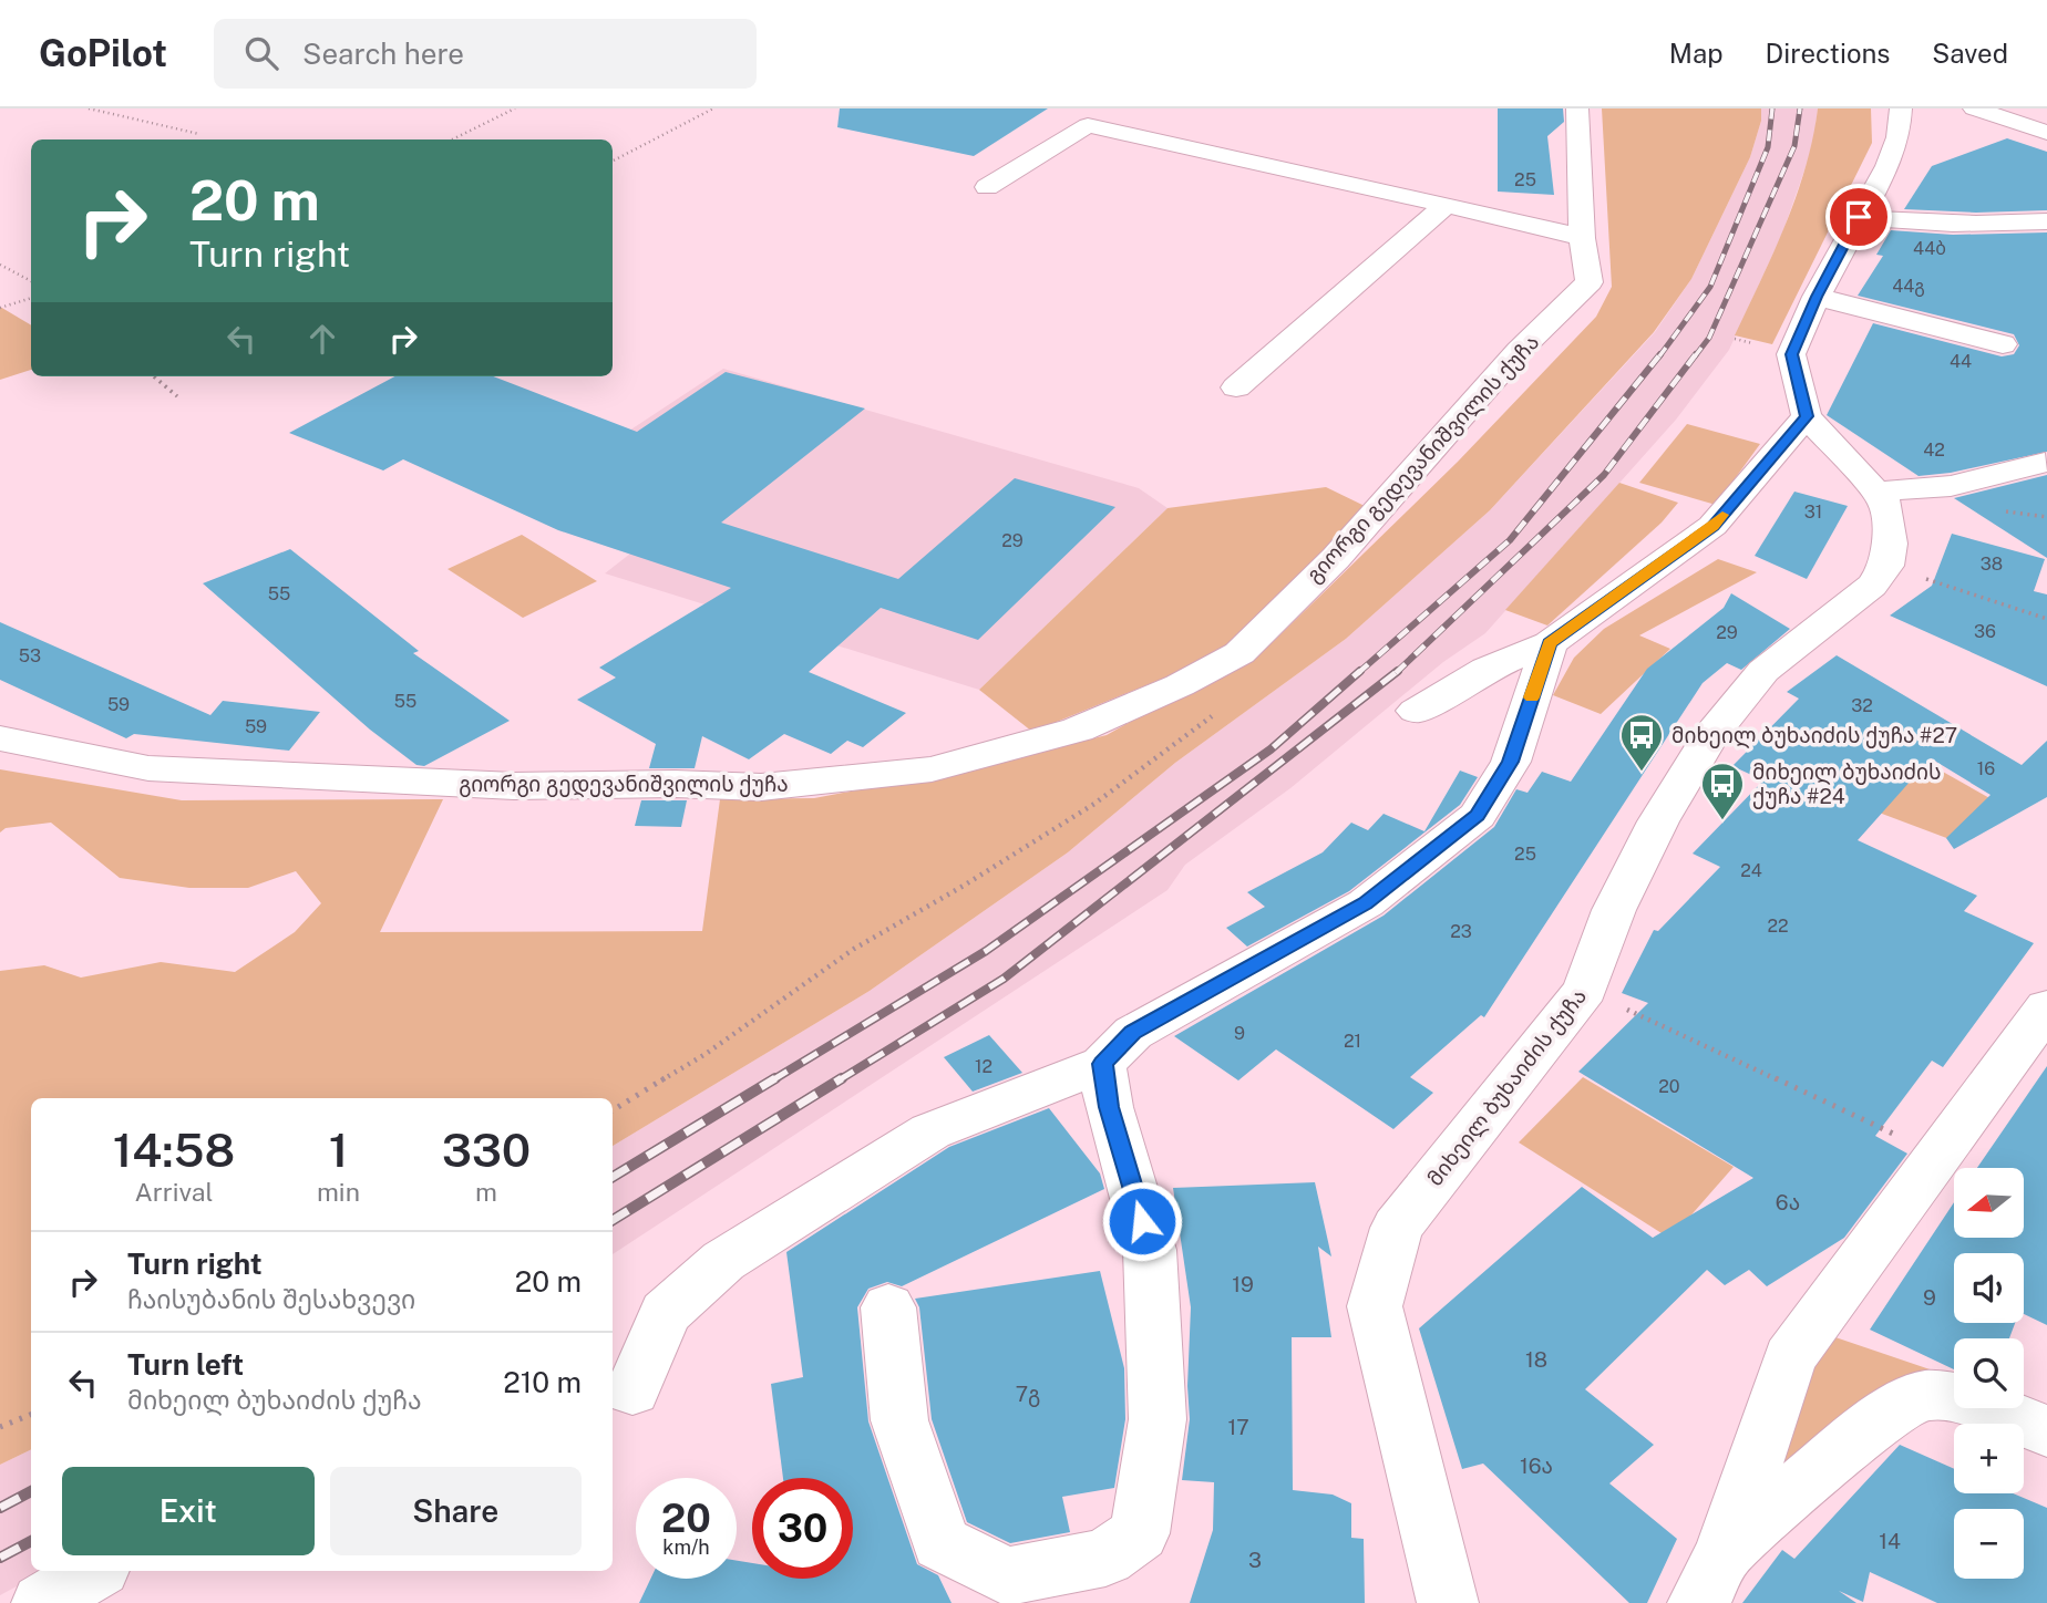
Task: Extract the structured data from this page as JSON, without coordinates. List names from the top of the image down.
{
  "streets": {
    "street": ["გიორგი გედევანიშვილის ქუჩა", "მიხეილ ბუხაიძის ქუჩა"]
  },
  "places": {
    "bus stop": ["მიხეილ ბუხაიძის ქუჩა #27", "მიხეილ ბუხაიძის ქუჩა #24"]
  },
  "house_numbers": [
    "25",
    "44ბ",
    "44გ",
    "44",
    "42",
    "31",
    "29",
    "38",
    "55",
    "36",
    "29",
    "53",
    "55",
    "59",
    "32",
    "59",
    "16",
    "25",
    "24",
    "22",
    "23",
    "9",
    "21",
    "12",
    "20",
    "6ა",
    "19",
    "9",
    "18",
    "7გ",
    "17",
    "16ა",
    "14",
    "3"
  ],
  "north": "left",
  "page": {
    "header": "GoPilot",
    "search": "Search here",
    "nav": ["Map", "Directions", "Saved"],
    "turn": ["20 m", "Turn right"],
    "eta": [
      "14:58",
      "Arrival",
      "1",
      "min",
      "330",
      "m"
    ],
    "map_buttons": ["+", "−"],
    "list": [
      {
        "name": "Turn right",
        "note": "ჩაისუბანის შესახვევი",
        "value": "20 m"
      },
      {
        "name": "Turn left",
        "note": "მიხეილ ბუხაიძის ქუჩა",
        "value": "210 m"
      }
    ],
    "buttons": ["Exit", "Share"],
    "speed": "20 km/h",
    "limit": "30"
  }
}
